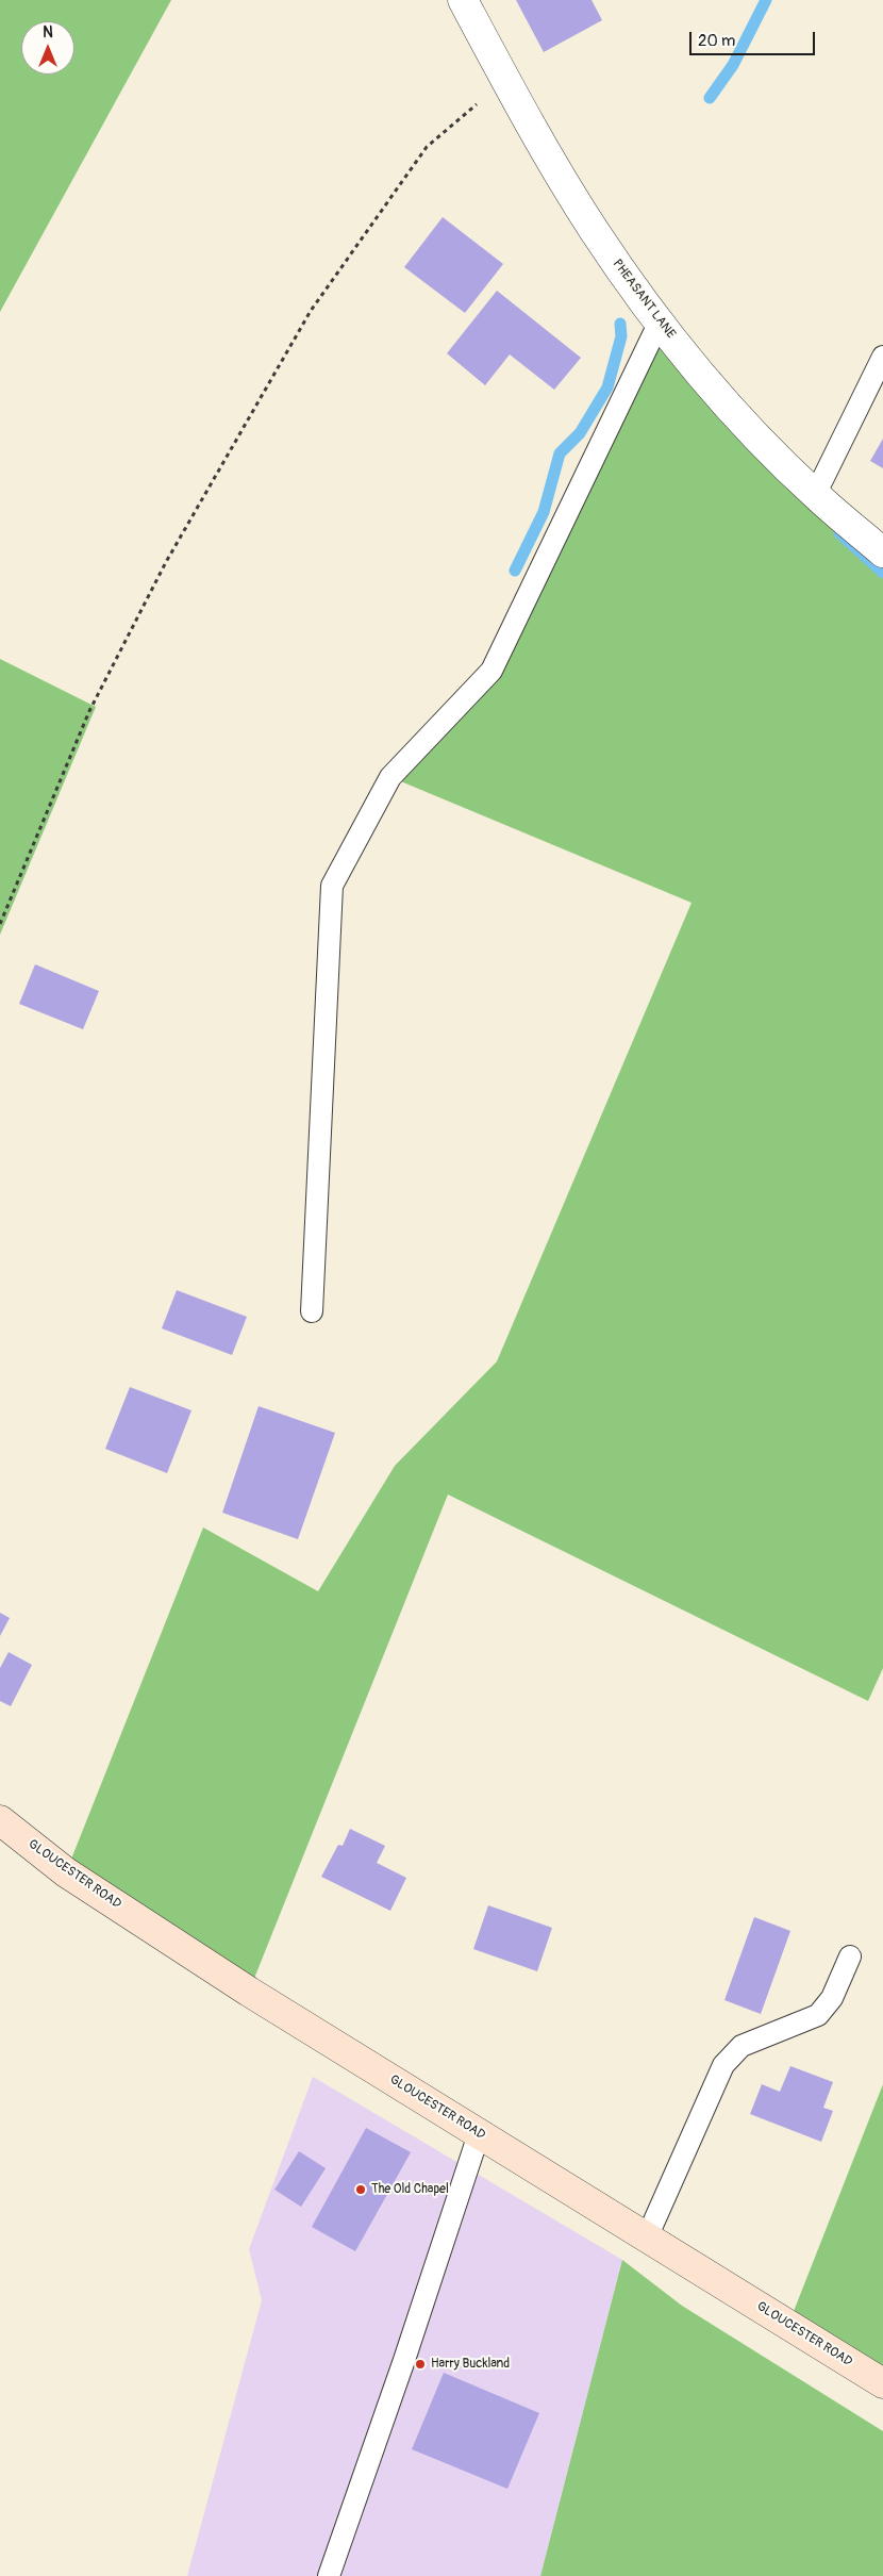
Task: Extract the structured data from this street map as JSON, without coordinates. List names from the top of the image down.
{
  "streets": {
    "main road": ["GLOUCESTER ROAD"],
    "street": ["PHEASANT LANE"]
  },
  "places": ["The Old Chapel", "Harry Buckland"],
  "scale_bar": "20 m",
  "north": "top"
}
